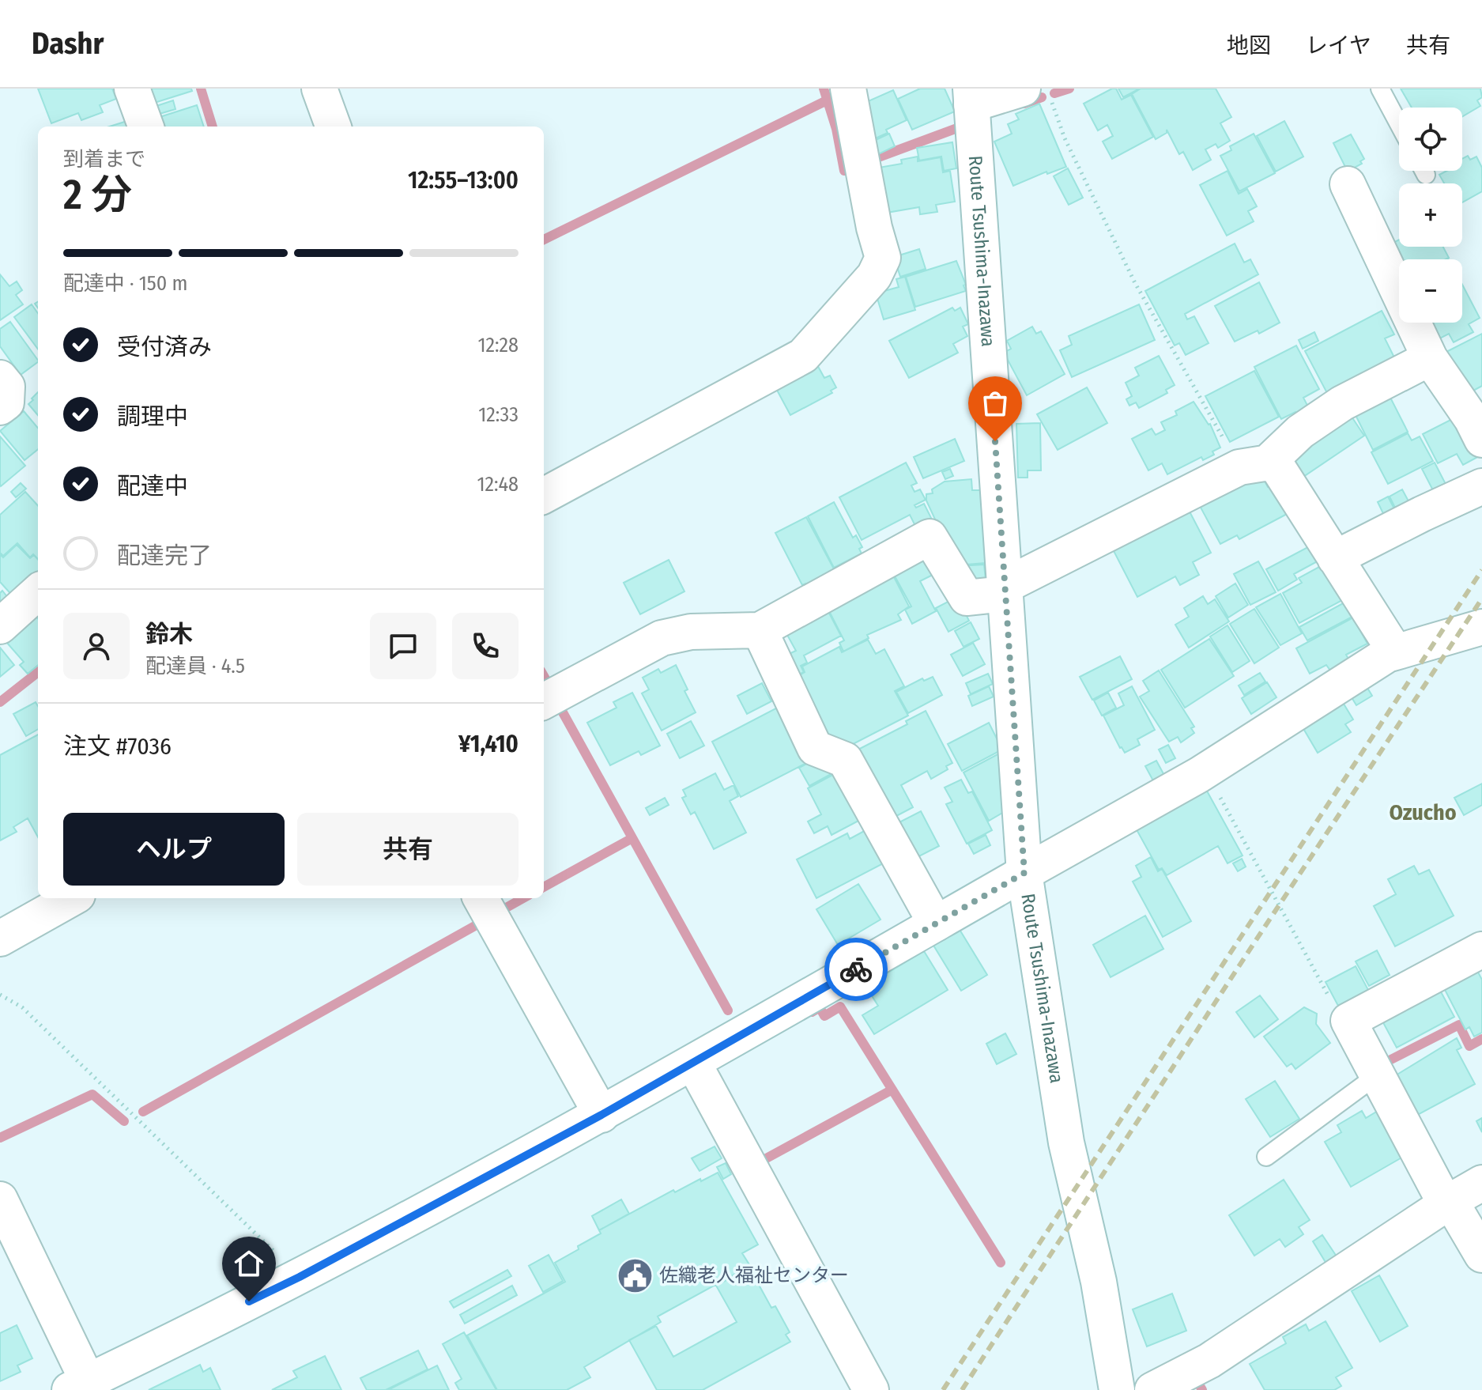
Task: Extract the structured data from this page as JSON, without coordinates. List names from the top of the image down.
{
  "streets": {
    "street": ["Route Tsushima-Inazawa"]
  },
  "districts": ["Ozucho"],
  "places": {
    "public building": ["佐織老人福祉センター"]
  },
  "page": {
    "header": "Dashr",
    "nav": ["地図", "レイヤ", "共有"],
    "map_buttons": ["+", "−"],
    "heading": ["2 分", "到着まで", "12:55–13:00"],
    "panel": [
      "鈴木",
      "配達員 · 4.5",
      "注文 #7036",
      "¥1,410"
    ],
    "bar": "配達中 · 150 m",
    "list": [
      ["受付済み", "12:28"],
      ["調理中", "12:33"],
      ["配達中", "12:48"],
      "配達完了"
    ],
    "buttons": ["ヘルプ", "共有"]
  }
}
